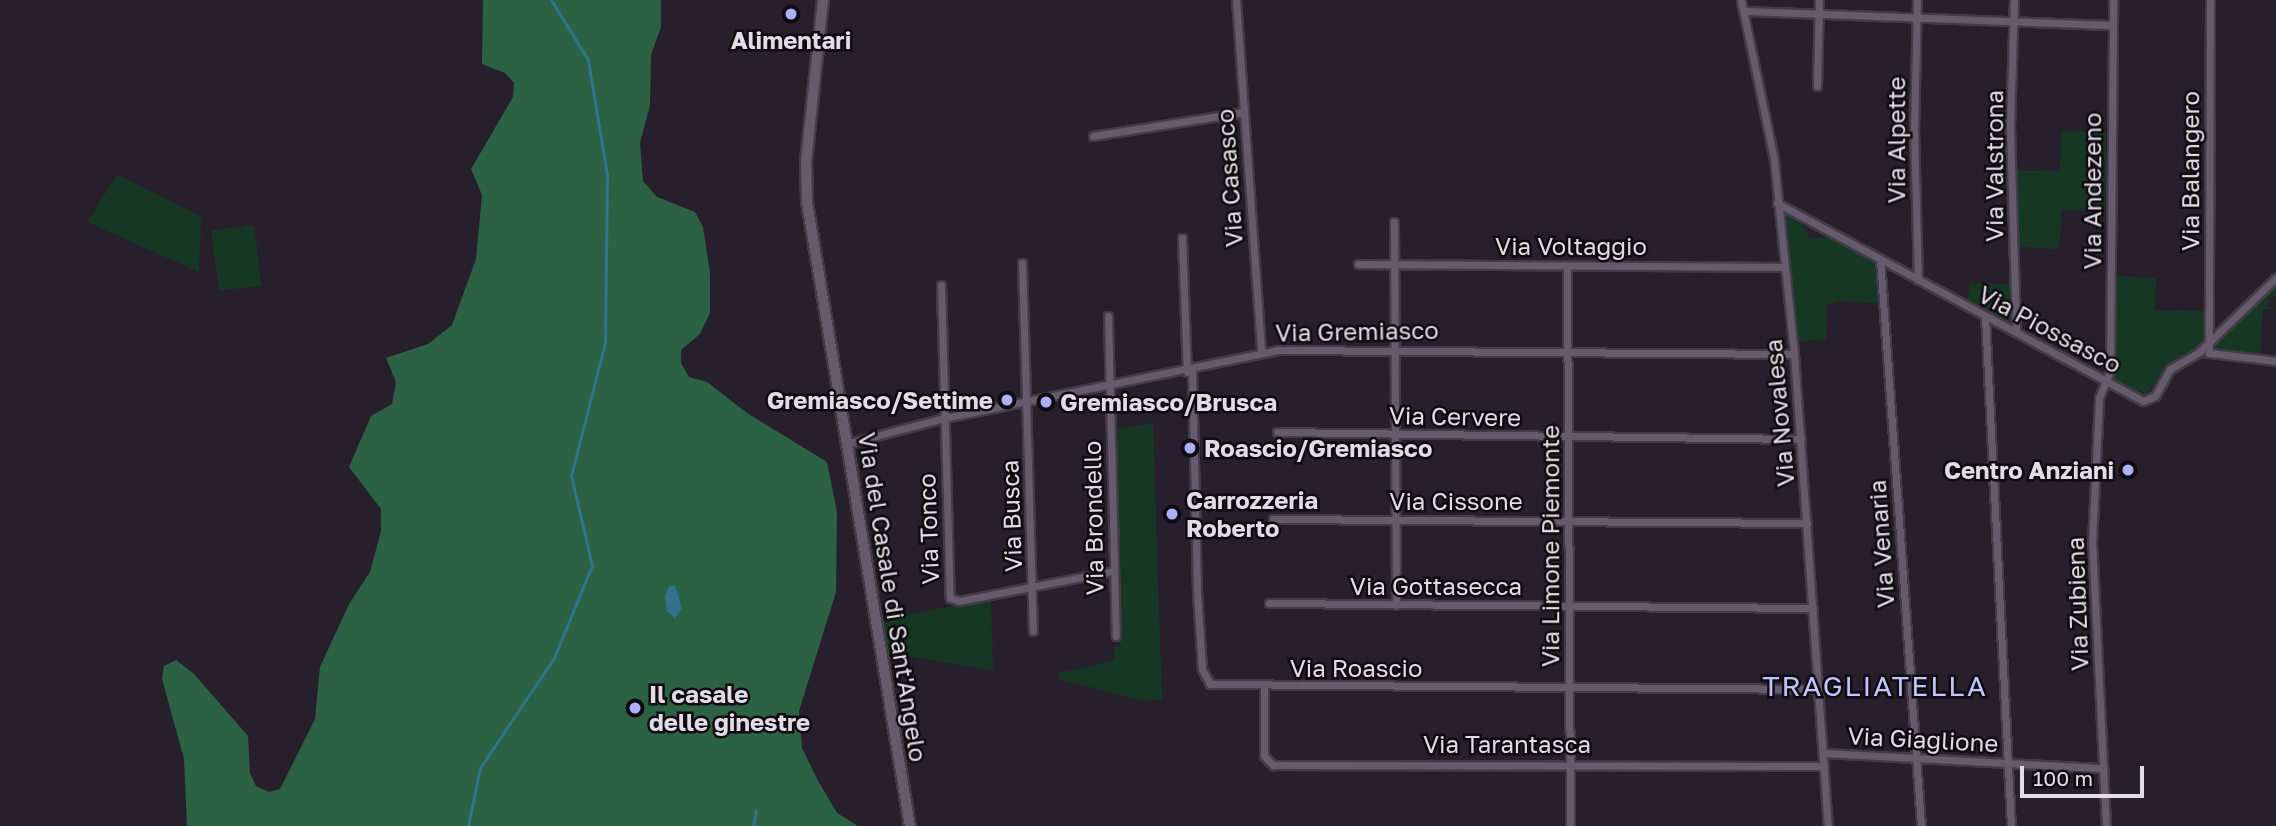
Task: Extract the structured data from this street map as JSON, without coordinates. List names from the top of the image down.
{
  "streets": {
    "main road": ["Via del Casale di Sant'Angelo"],
    "street": [
      "Via Alpette",
      "Via Valstrona",
      "Via Balangero",
      "Via Casasco",
      "Via Andezeno",
      "Via Voltaggio",
      "Via Piossasco",
      "Via Gremiasco",
      "Via Novalesa",
      "Via Cervere",
      "Via Cissone",
      "Via Busca",
      "Via Brondello",
      "Via Tonco",
      "Via Venaria",
      "Via Limone Piemonte",
      "Via Gottasecca",
      "Via Zubiena",
      "Via Roascio",
      "Via Giaglione",
      "Via Tarantasca"
    ]
  },
  "crossings": [
    ["Via Alpette", "Via Piossasco"],
    ["Via Valstrona", "Via Piossasco"],
    ["Via Balangero", "Via Piossasco"],
    ["Via Casasco", "Via Gremiasco"],
    ["Via Andezeno", "Via Piossasco"],
    ["Via Andezeno", "Via Zubiena"],
    ["Via Voltaggio", "Via Novalesa"],
    ["Via Voltaggio", "Via Limone Piemonte"],
    ["Via Piossasco", "Via Novalesa"],
    ["Via Piossasco", "Via Venaria"],
    ["Via Piossasco", "Via Zubiena"],
    ["Via Gremiasco", "Via Novalesa"],
    ["Via Gremiasco", "Via Busca"],
    ["Via Gremiasco", "Via Brondello"],
    ["Via Gremiasco", "Via Tonco"],
    ["Via Gremiasco", "Via Limone Piemonte"],
    ["Via Gremiasco", "Via del Casale di Sant'Angelo"],
    ["Via Gremiasco", "Via Roascio"],
    ["Via Novalesa", "Via Cervere"],
    ["Via Novalesa", "Via Cissone"],
    ["Via Novalesa", "Via Gottasecca"],
    ["Via Novalesa", "Via Roascio"],
    ["Via Novalesa", "Via Giaglione"],
    ["Via Novalesa", "Via Tarantasca"],
    ["Via Cervere", "Via Limone Piemonte"],
    ["Via Cissone", "Via Limone Piemonte"],
    ["Via Busca", "Via Tonco"],
    ["Via Brondello", "Via Tonco"],
    ["Via Venaria", "Via Giaglione"],
    ["Via Limone Piemonte", "Via Gottasecca"],
    ["Via Limone Piemonte", "Via Roascio"],
    ["Via Limone Piemonte", "Via Tarantasca"],
    ["Via Zubiena", "Via Giaglione"],
    ["Via Roascio", "Via Tarantasca"]
  ],
  "districts": ["TRAGLIATELLA"],
  "places": [
    "Alimentari",
    "Gremiasco/Settime",
    "Gremiasco/Brusca",
    "Roascio/Gremiasco",
    "Centro Anziani",
    "Carrozzeria Roberto",
    "Il casale delle ginestre"
  ],
  "scale_bar": "100 m"
}
